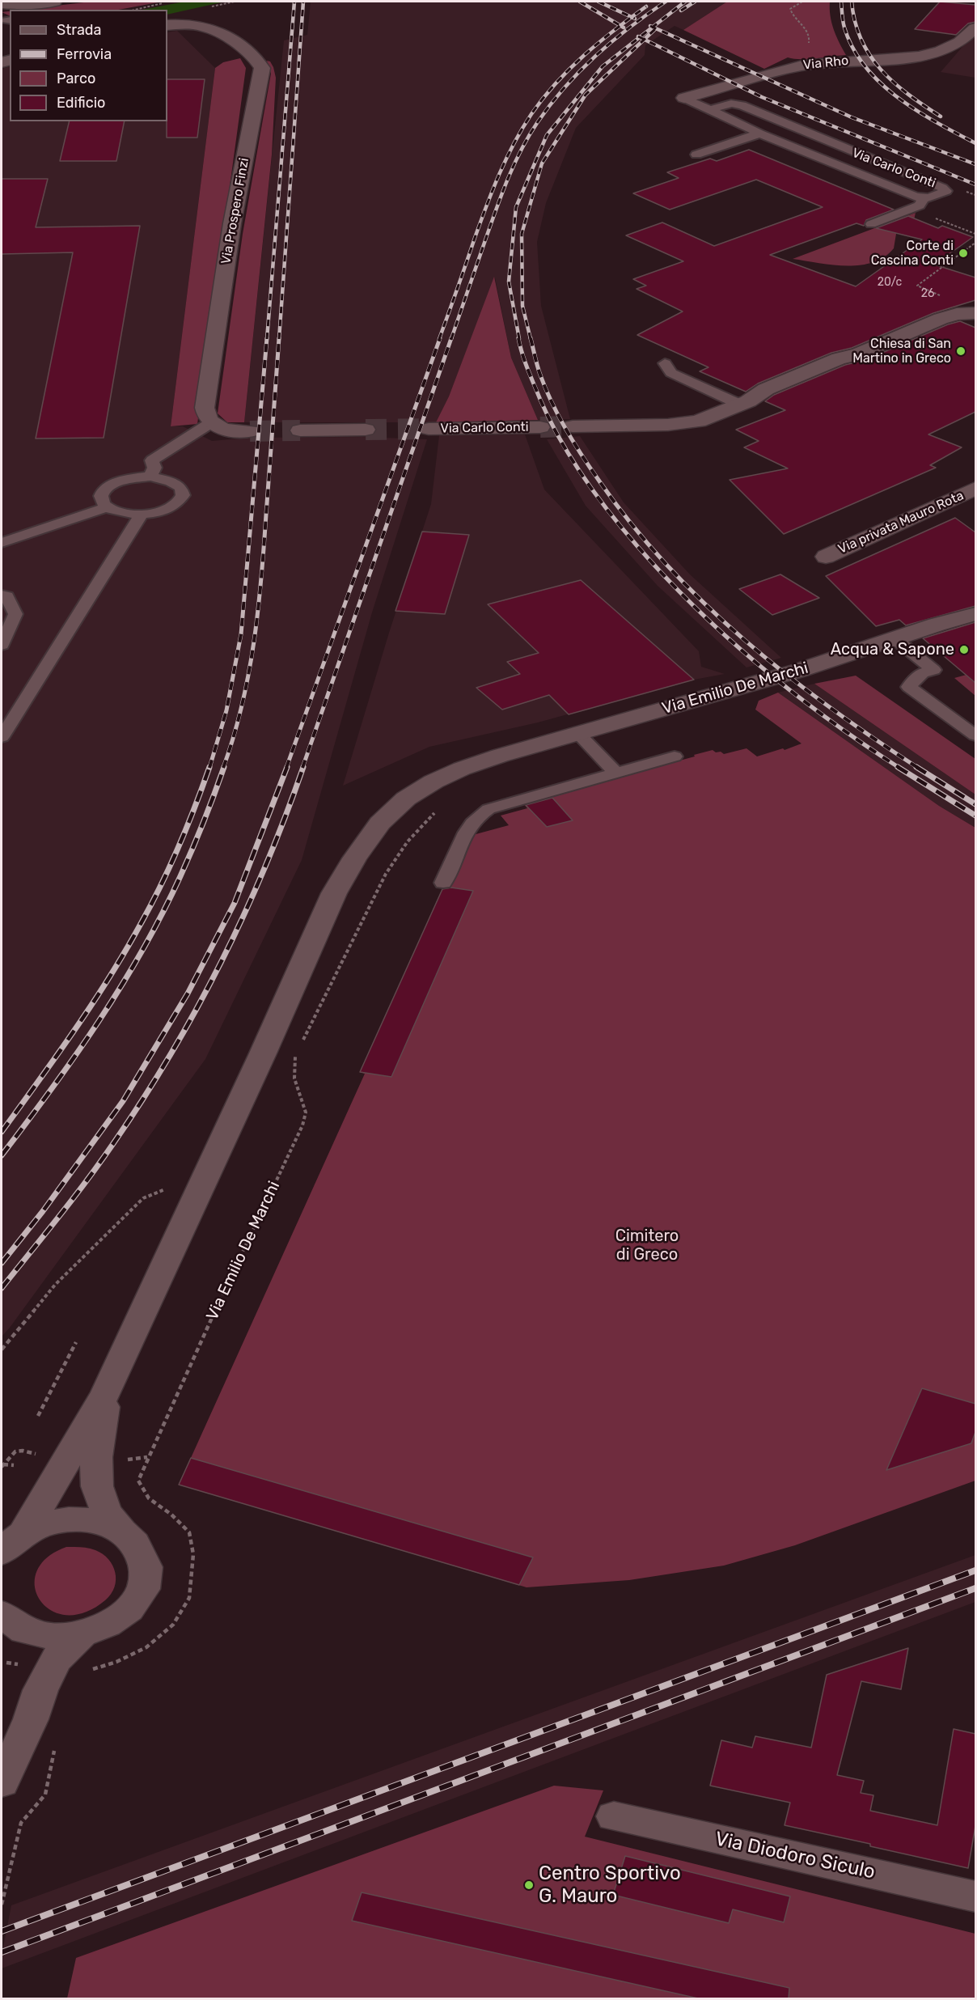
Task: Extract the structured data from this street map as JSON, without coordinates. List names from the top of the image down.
{
  "streets": {
    "street": [
      "Via Rho",
      "Via Carlo Conti",
      "Via Prospero Finzi",
      "Via privata Mauro Rota",
      "Via Emilio De Marchi",
      "Via Diodoro Siculo"
    ]
  },
  "crossings": [
    ["Via Rho", "Via Carlo Conti"]
  ],
  "parks": ["Cimitero di Greco"],
  "places": [
    "Corte di Cascina Conti",
    "Chiesa di San Martino in Greco",
    "Acqua & Sapone",
    "Centro Sportivo G. Mauro"
  ],
  "house_numbers": ["20/c", "26"],
  "legend": [
    "Strada",
    "Ferrovia",
    "Parco",
    "Edificio"
  ]
}
